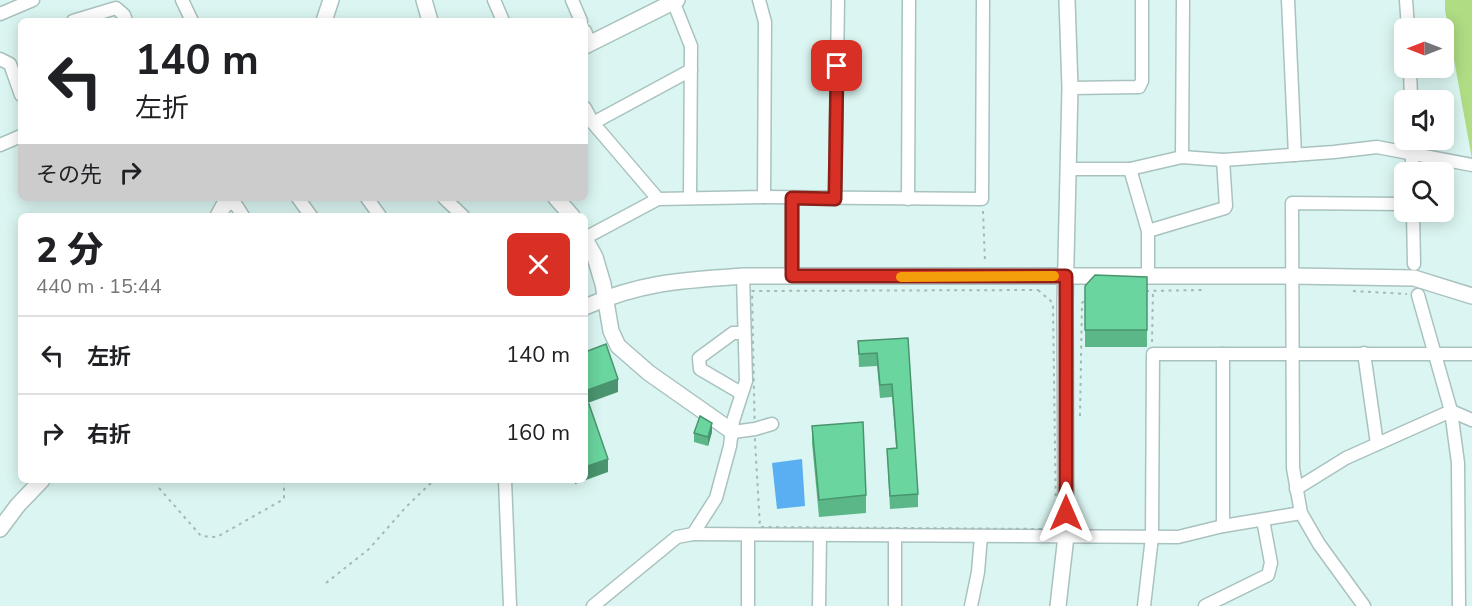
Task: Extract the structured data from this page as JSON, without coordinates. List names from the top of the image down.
{
  "north": "left",
  "page": {
    "turn": ["140 m", "左折"],
    "then": "その先",
    "heading": ["2 分", "440 m · 15:44"],
    "list": [
      {
        "name": "左折",
        "value": "140 m"
      },
      {
        "name": "右折",
        "value": "160 m"
      }
    ]
  }
}
